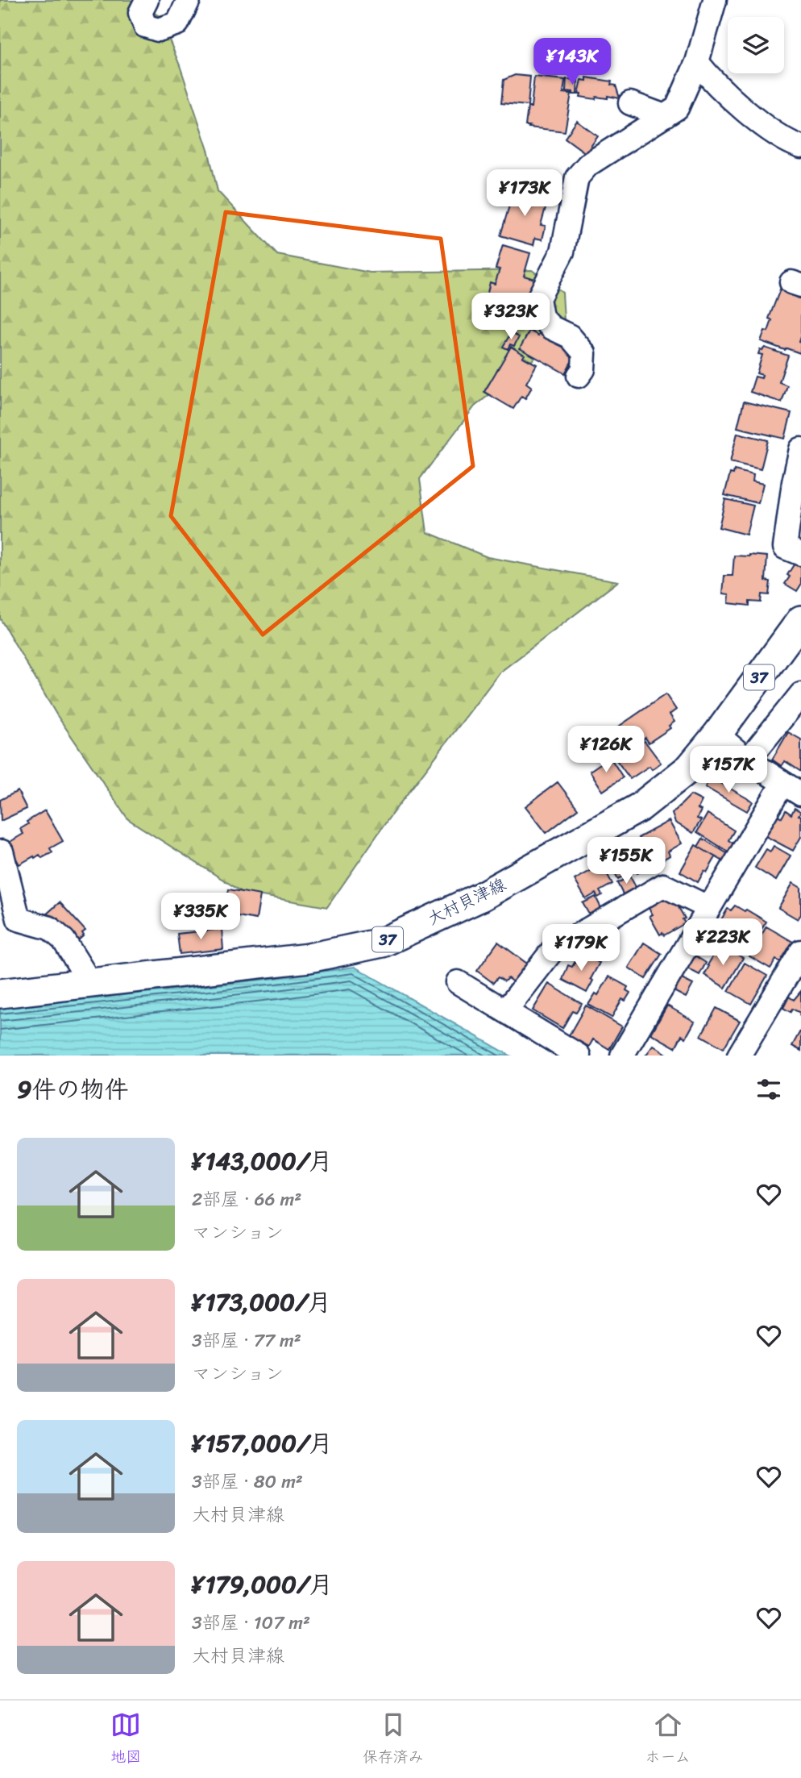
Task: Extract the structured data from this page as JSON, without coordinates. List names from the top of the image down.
{
  "streets": {
    "main road": ["37", "大村貝津線"]
  },
  "page": {
    "price": [
      "¥143K",
      "¥173K",
      "¥323K",
      "¥126K",
      "¥157K",
      "¥155K",
      "¥335K",
      "¥223K",
      "¥179K"
    ],
    "heading": "9件の物件",
    "list": [
      {
        "name": "¥143,000/月",
        "note": "2部屋 · 66 m² · マンション"
      },
      {
        "name": "¥173,000/月",
        "note": "3部屋 · 77 m² · マンション"
      },
      {
        "name": "¥157,000/月",
        "note": "3部屋 · 80 m² · 大村貝津線"
      },
      {
        "name": "¥179,000/月",
        "note": "3部屋 · 107 m² · 大村貝津線"
      }
    ],
    "tabs": ["地図", "保存済み", "ホーム"]
  }
}
